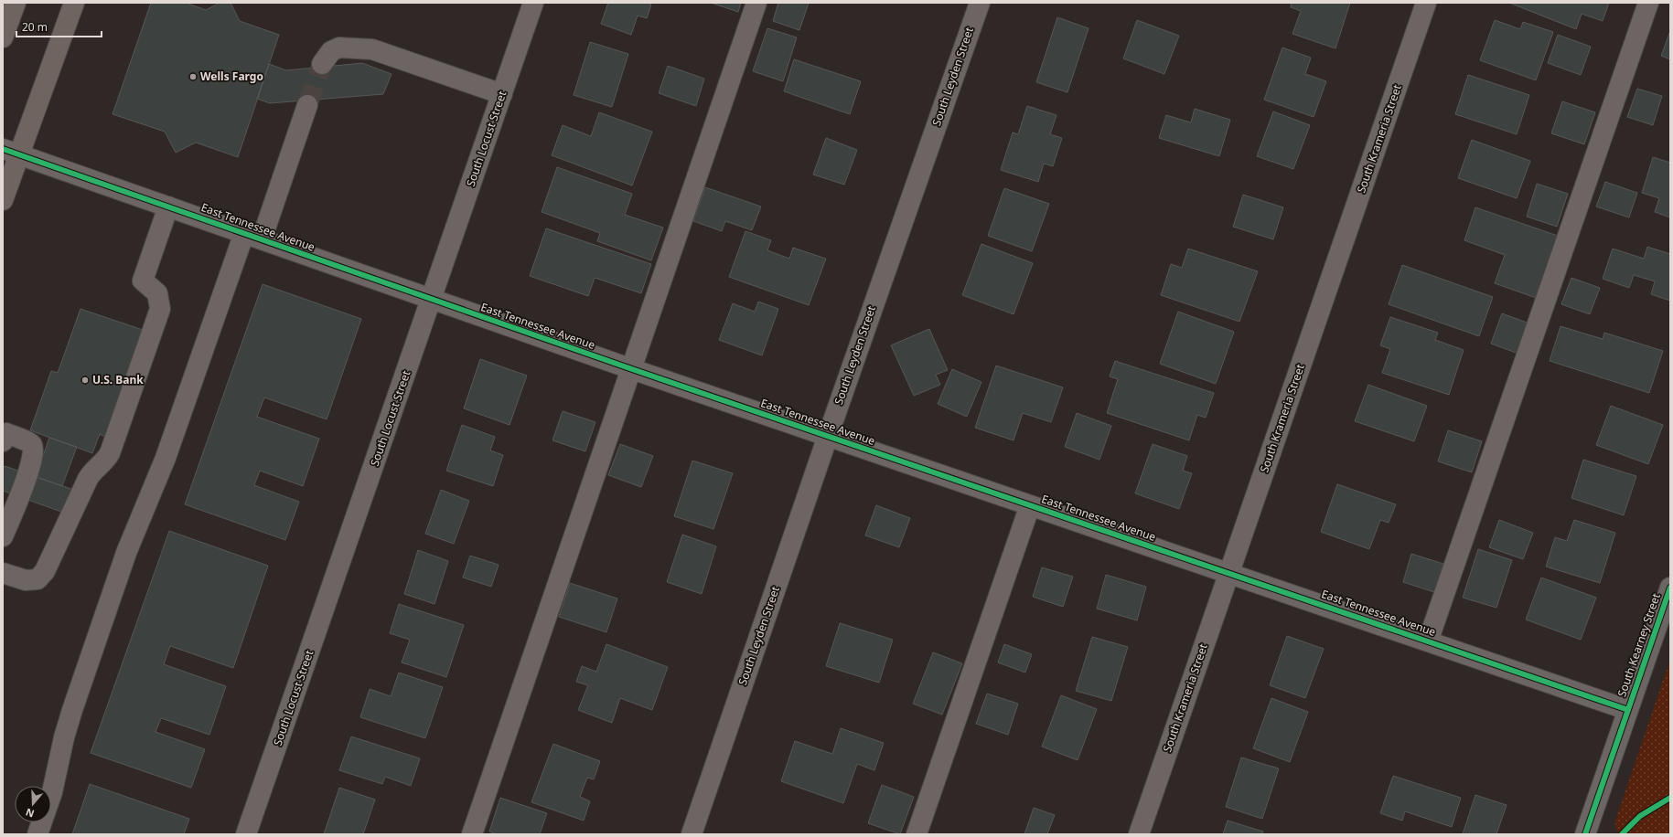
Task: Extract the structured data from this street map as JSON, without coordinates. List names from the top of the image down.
{
  "streets": {
    "street": [
      "South Leyden Street",
      "South Locust Street",
      "South Krameria Street",
      "East Tennessee Avenue",
      "South Kearney Street"
    ]
  },
  "crossings": [
    ["South Leyden Street", "East Tennessee Avenue"],
    ["South Locust Street", "East Tennessee Avenue"],
    ["South Krameria Street", "East Tennessee Avenue"],
    ["East Tennessee Avenue", "South Kearney Street"]
  ],
  "places": ["Wells Fargo", "U.S. Bank"],
  "scale_bar": "20 m",
  "north": "bottom"
}
